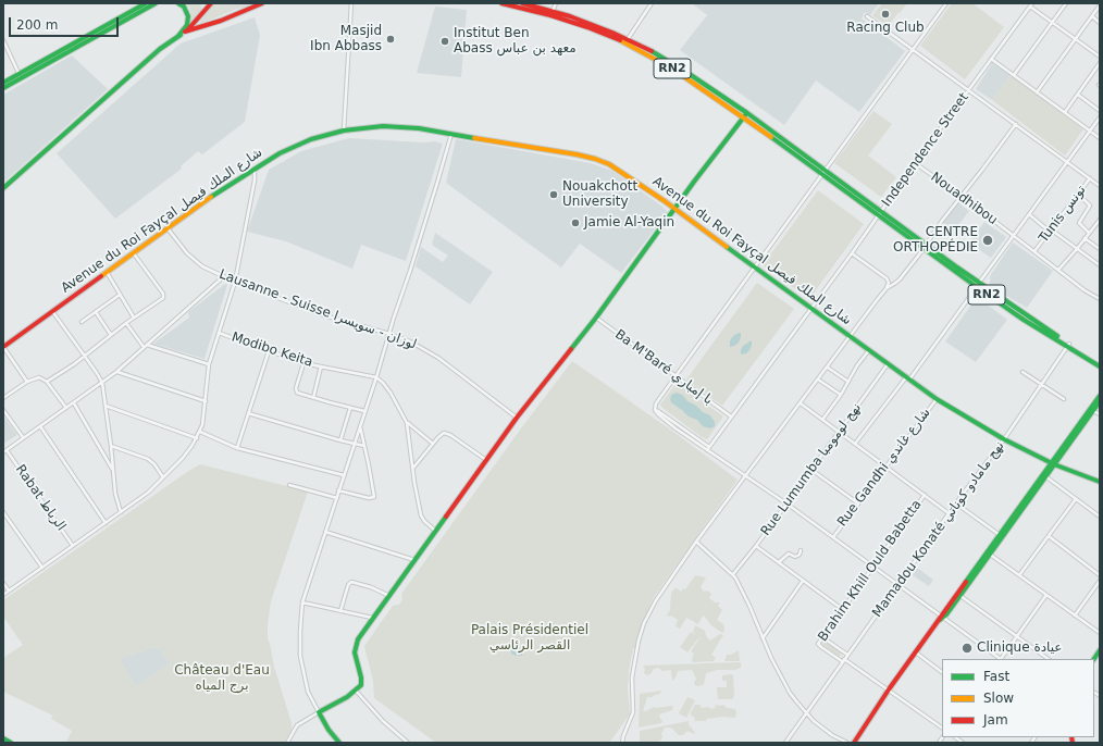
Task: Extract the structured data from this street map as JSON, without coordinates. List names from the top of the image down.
{
  "streets": {
    "main road": ["RN2", "Avenue du Roi Fayçal شارع الملك فيصل"],
    "street": [
      "Independence Street",
      "Nouadhibou",
      "Tunis تونس",
      "Lausanne - Suisse لوزان - سويسرا",
      "Modibo Keita",
      "Ba M'Baré با إمباري",
      "Rue Gandhi شارع غاندي",
      "Rue Lumumba نهج لومومبا",
      "Rabat الرباط",
      "Mamadou Konaté نهج مامادو كوناتي",
      "Brahim Khill Ould Babetta"
    ]
  },
  "crossings": [
    ["RN2", "Independence Street"],
    ["RN2", "Mamadou Konaté نهج مامادو كوناتي"],
    ["Independence Street", "Nouadhibou"],
    ["Independence Street", "Avenue du Roi Fayçal شارع الملك فيصل"],
    ["Independence Street", "Ba M'Baré با إمباري"],
    ["Nouadhibou", "Tunis تونس"],
    ["Avenue du Roi Fayçal شارع الملك فيصل", "Lausanne - Suisse لوزان - سويسرا"],
    ["Avenue du Roi Fayçal شارع الملك فيصل", "Rue Gandhi شارع غاندي"],
    ["Avenue du Roi Fayçal شارع الملك فيصل", "Rue Lumumba نهج لومومبا"],
    ["Avenue du Roi Fayçal شارع الملك فيصل", "Mamadou Konaté نهج مامادو كوناتي"],
    ["Mamadou Konaté نهج مامادو كوناتي", "Brahim Khill Ould Babetta"]
  ],
  "parks": ["Palais Présidentiel القصر الرئاسي", "Château d'Eau برج المياه"],
  "places": [
    "Racing Club",
    "Masjid Ibn Abbass",
    "Institut Ben Abass معهد بن عباس",
    "Nouakchott University",
    "Jamie Al-Yaqin",
    "CENTRE ORTHOPÉDIE",
    "Clinique عيادة"
  ],
  "legend": ["Fast", "Slow", "Jam"],
  "scale_bar": "200 m"
}
